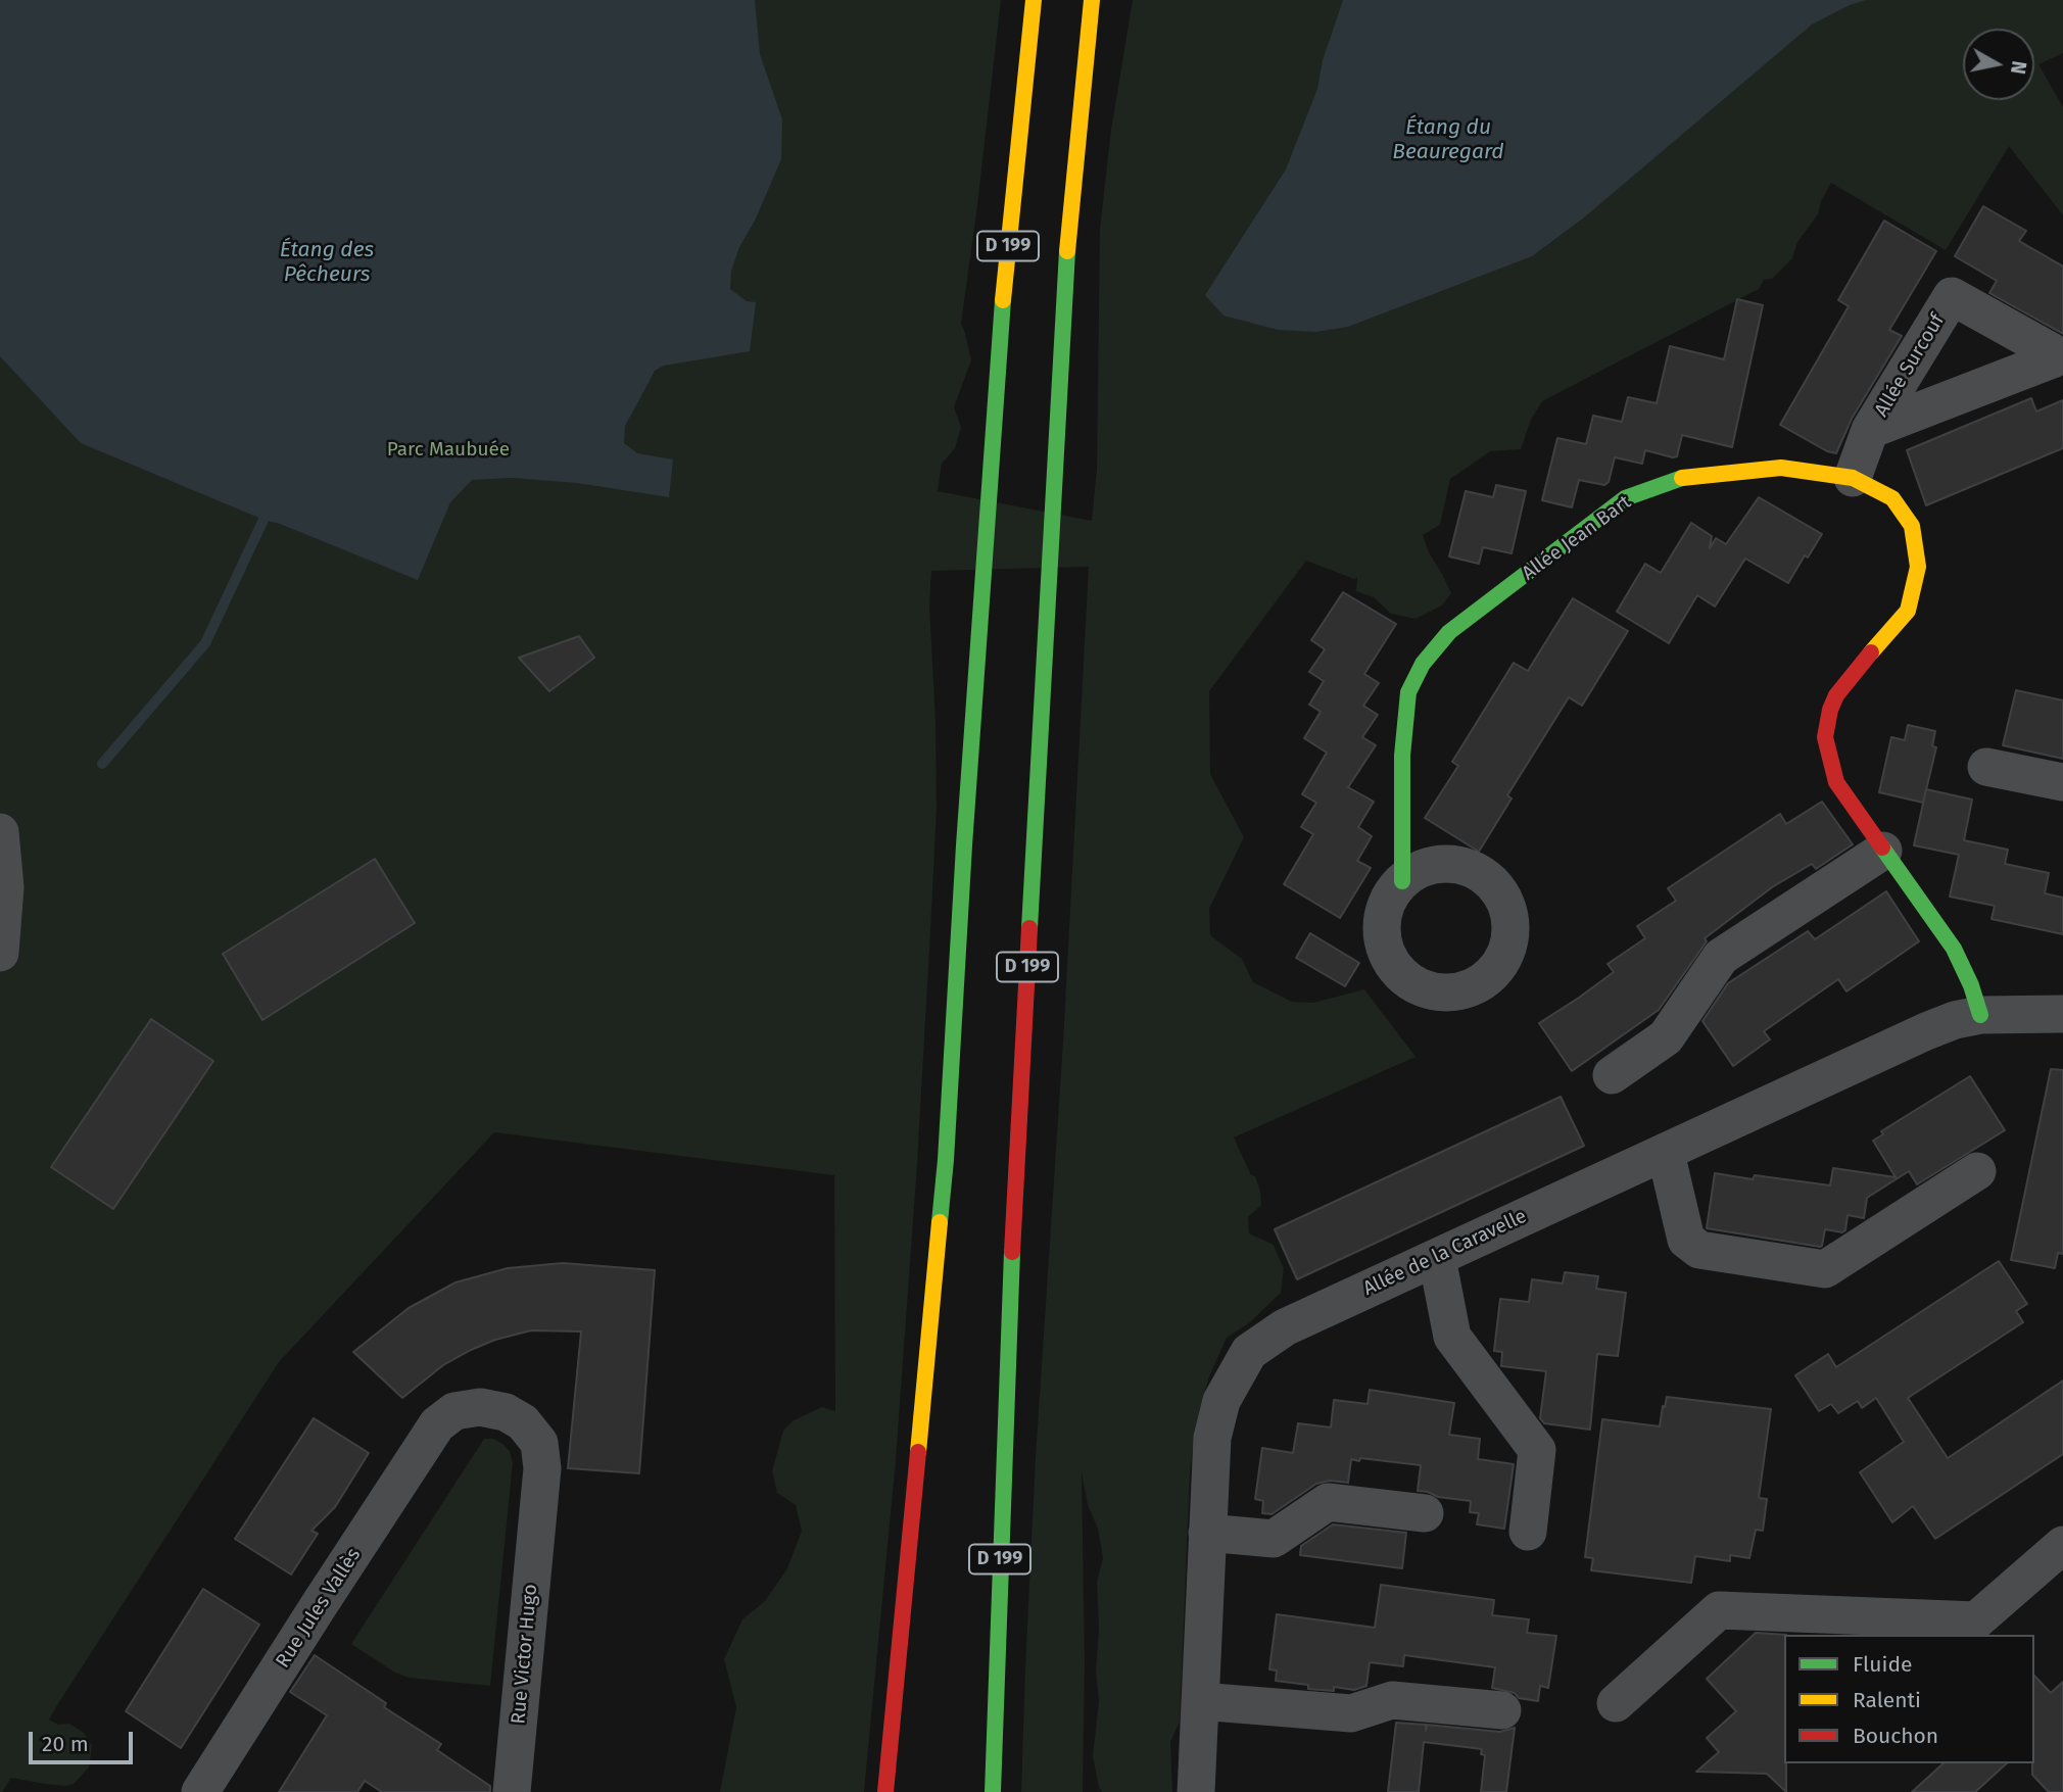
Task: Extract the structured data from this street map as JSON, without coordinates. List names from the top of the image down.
{
  "streets": {
    "main road": ["D 199", "Allée Jean Bart"],
    "street": [
      "Allée Surcouf",
      "Allée de la Caravelle",
      "Rue Jules Vallès",
      "Rue Victor Hugo"
    ]
  },
  "crossings": [
    ["Allée Surcouf", "Allée Jean Bart"],
    ["Allée Jean Bart", "Allée de la Caravelle"],
    ["Rue Jules Vallès", "Rue Victor Hugo"]
  ],
  "water": ["Étang du Beauregard", "Étang des Pêcheurs"],
  "parks": ["Parc Maubuée"],
  "legend": ["Fluide", "Ralenti", "Bouchon"],
  "scale_bar": "20 m",
  "north": "right"
}
